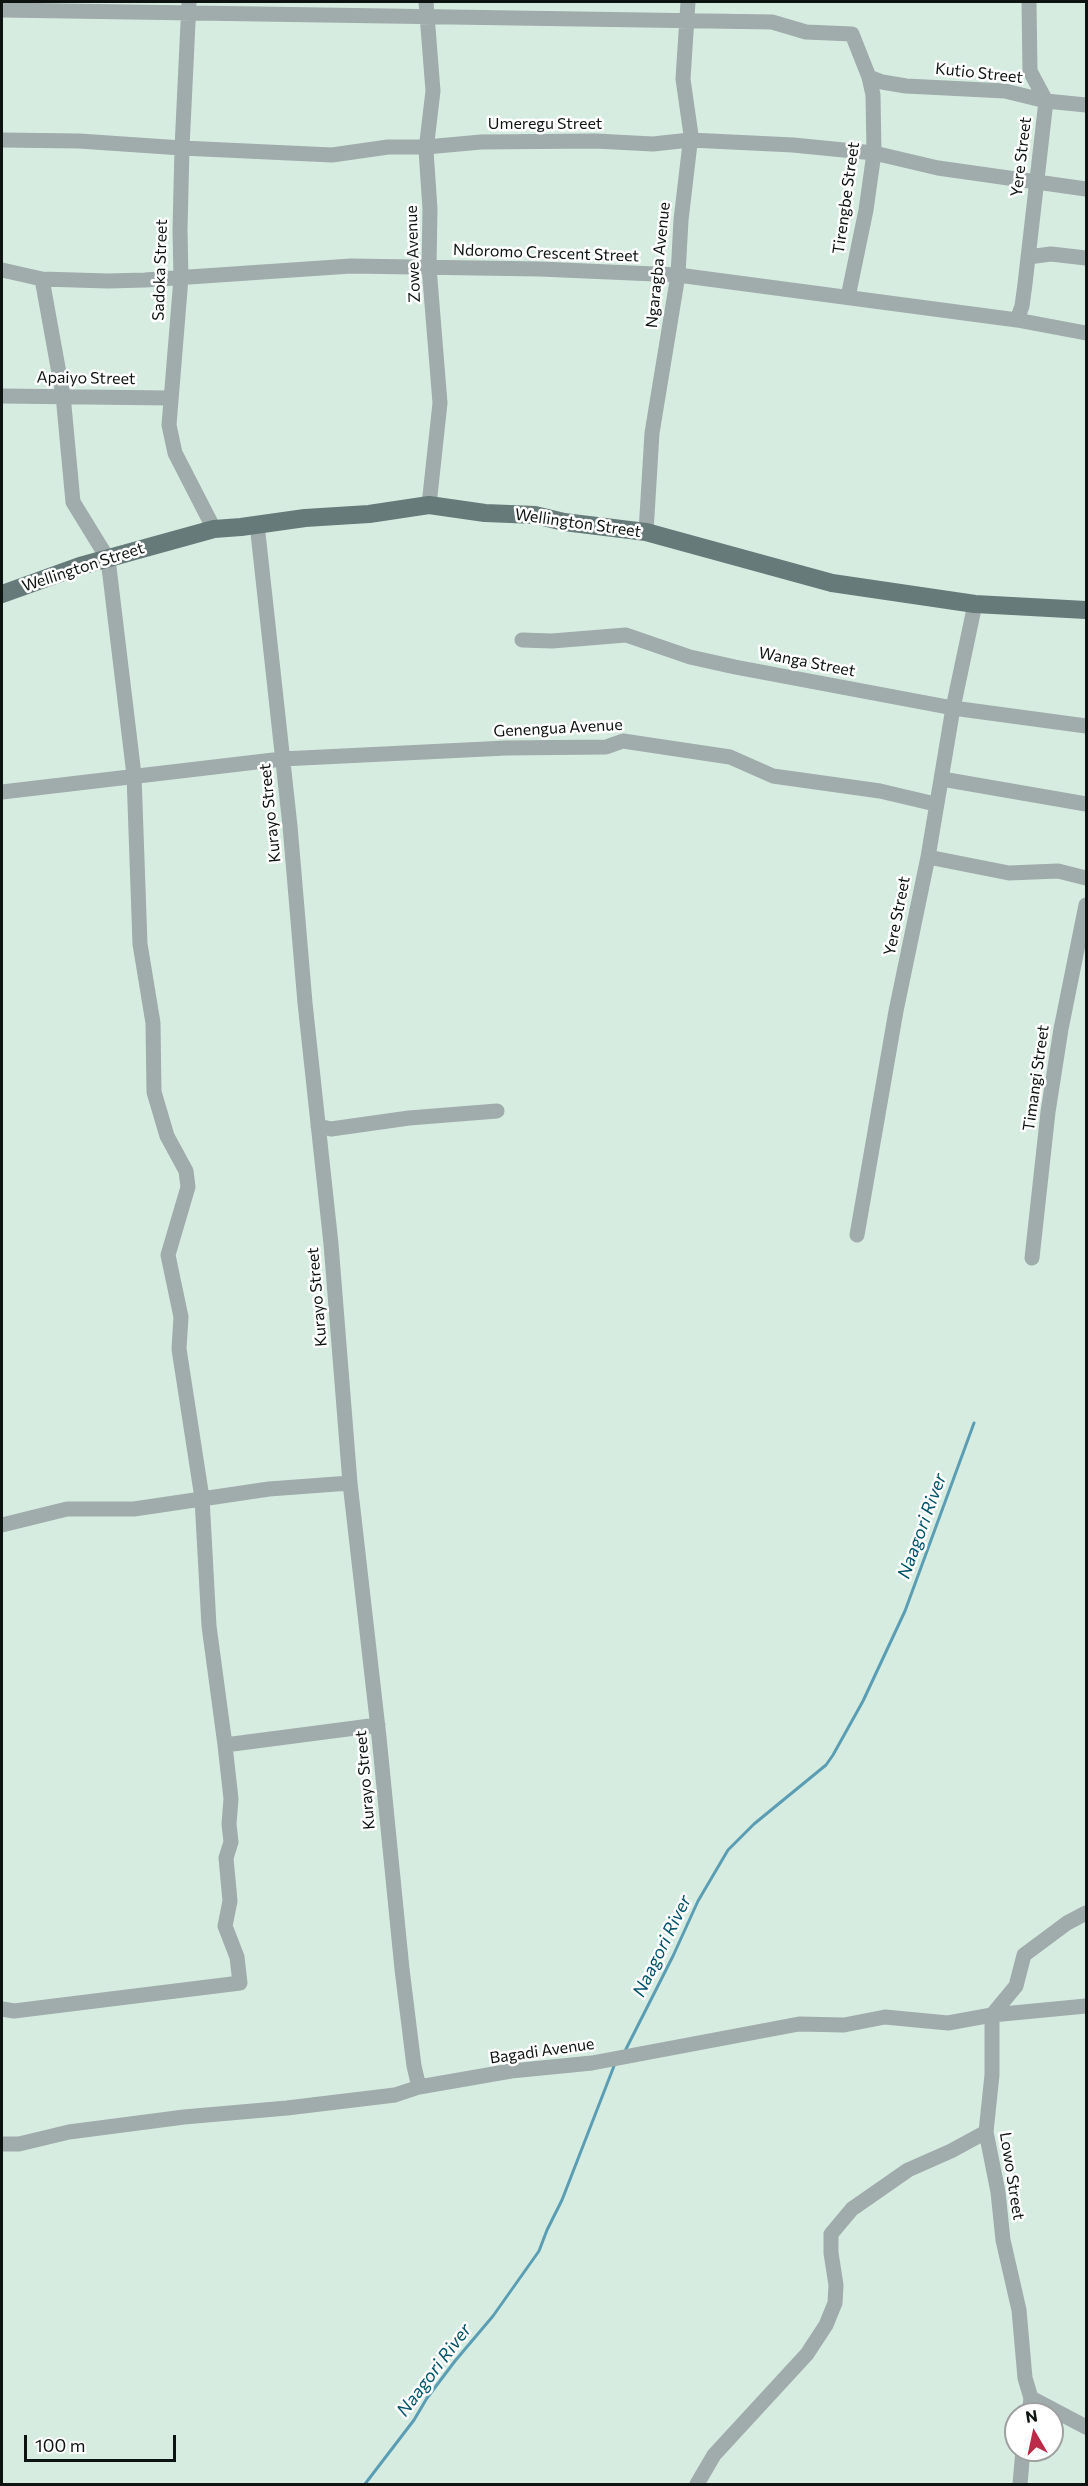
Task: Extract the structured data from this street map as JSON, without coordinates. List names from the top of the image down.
{
  "streets": {
    "main road": ["Wellington Street"],
    "street": [
      "Kutio Street",
      "Umeregu Street",
      "Yere Street",
      "Tirengbe Street",
      "Ndoromo Crescent Street",
      "Zowe Avenue",
      "Ngaragba Avenue",
      "Sadoka Street",
      "Apaiyo Street",
      "Wanga Street",
      "Genengua Avenue",
      "Kurayo Street",
      "Timangi Street",
      "Bagadi Avenue",
      "Lowo Street"
    ]
  },
  "crossings": [
    ["Kutio Street", "Yere Street"],
    ["Kutio Street", "Tirengbe Street"],
    ["Umeregu Street", "Yere Street"],
    ["Umeregu Street", "Tirengbe Street"],
    ["Umeregu Street", "Zowe Avenue"],
    ["Umeregu Street", "Ngaragba Avenue"],
    ["Umeregu Street", "Sadoka Street"],
    ["Yere Street", "Ndoromo Crescent Street"],
    ["Yere Street", "Wellington Street"],
    ["Yere Street", "Wanga Street"],
    ["Yere Street", "Genengua Avenue"],
    ["Tirengbe Street", "Ndoromo Crescent Street"],
    ["Tirengbe Street", "Ngaragba Avenue"],
    ["Ndoromo Crescent Street", "Zowe Avenue"],
    ["Ndoromo Crescent Street", "Ngaragba Avenue"],
    ["Ndoromo Crescent Street", "Sadoka Street"],
    ["Zowe Avenue", "Wellington Street"],
    ["Ngaragba Avenue", "Wellington Street"],
    ["Sadoka Street", "Apaiyo Street"],
    ["Sadoka Street", "Wellington Street"],
    ["Wellington Street", "Kurayo Street"],
    ["Genengua Avenue", "Kurayo Street"],
    ["Kurayo Street", "Bagadi Avenue"],
    ["Bagadi Avenue", "Lowo Street"]
  ],
  "water": ["Naagori River"],
  "scale_bar": "100 m",
  "north": "top"
}
